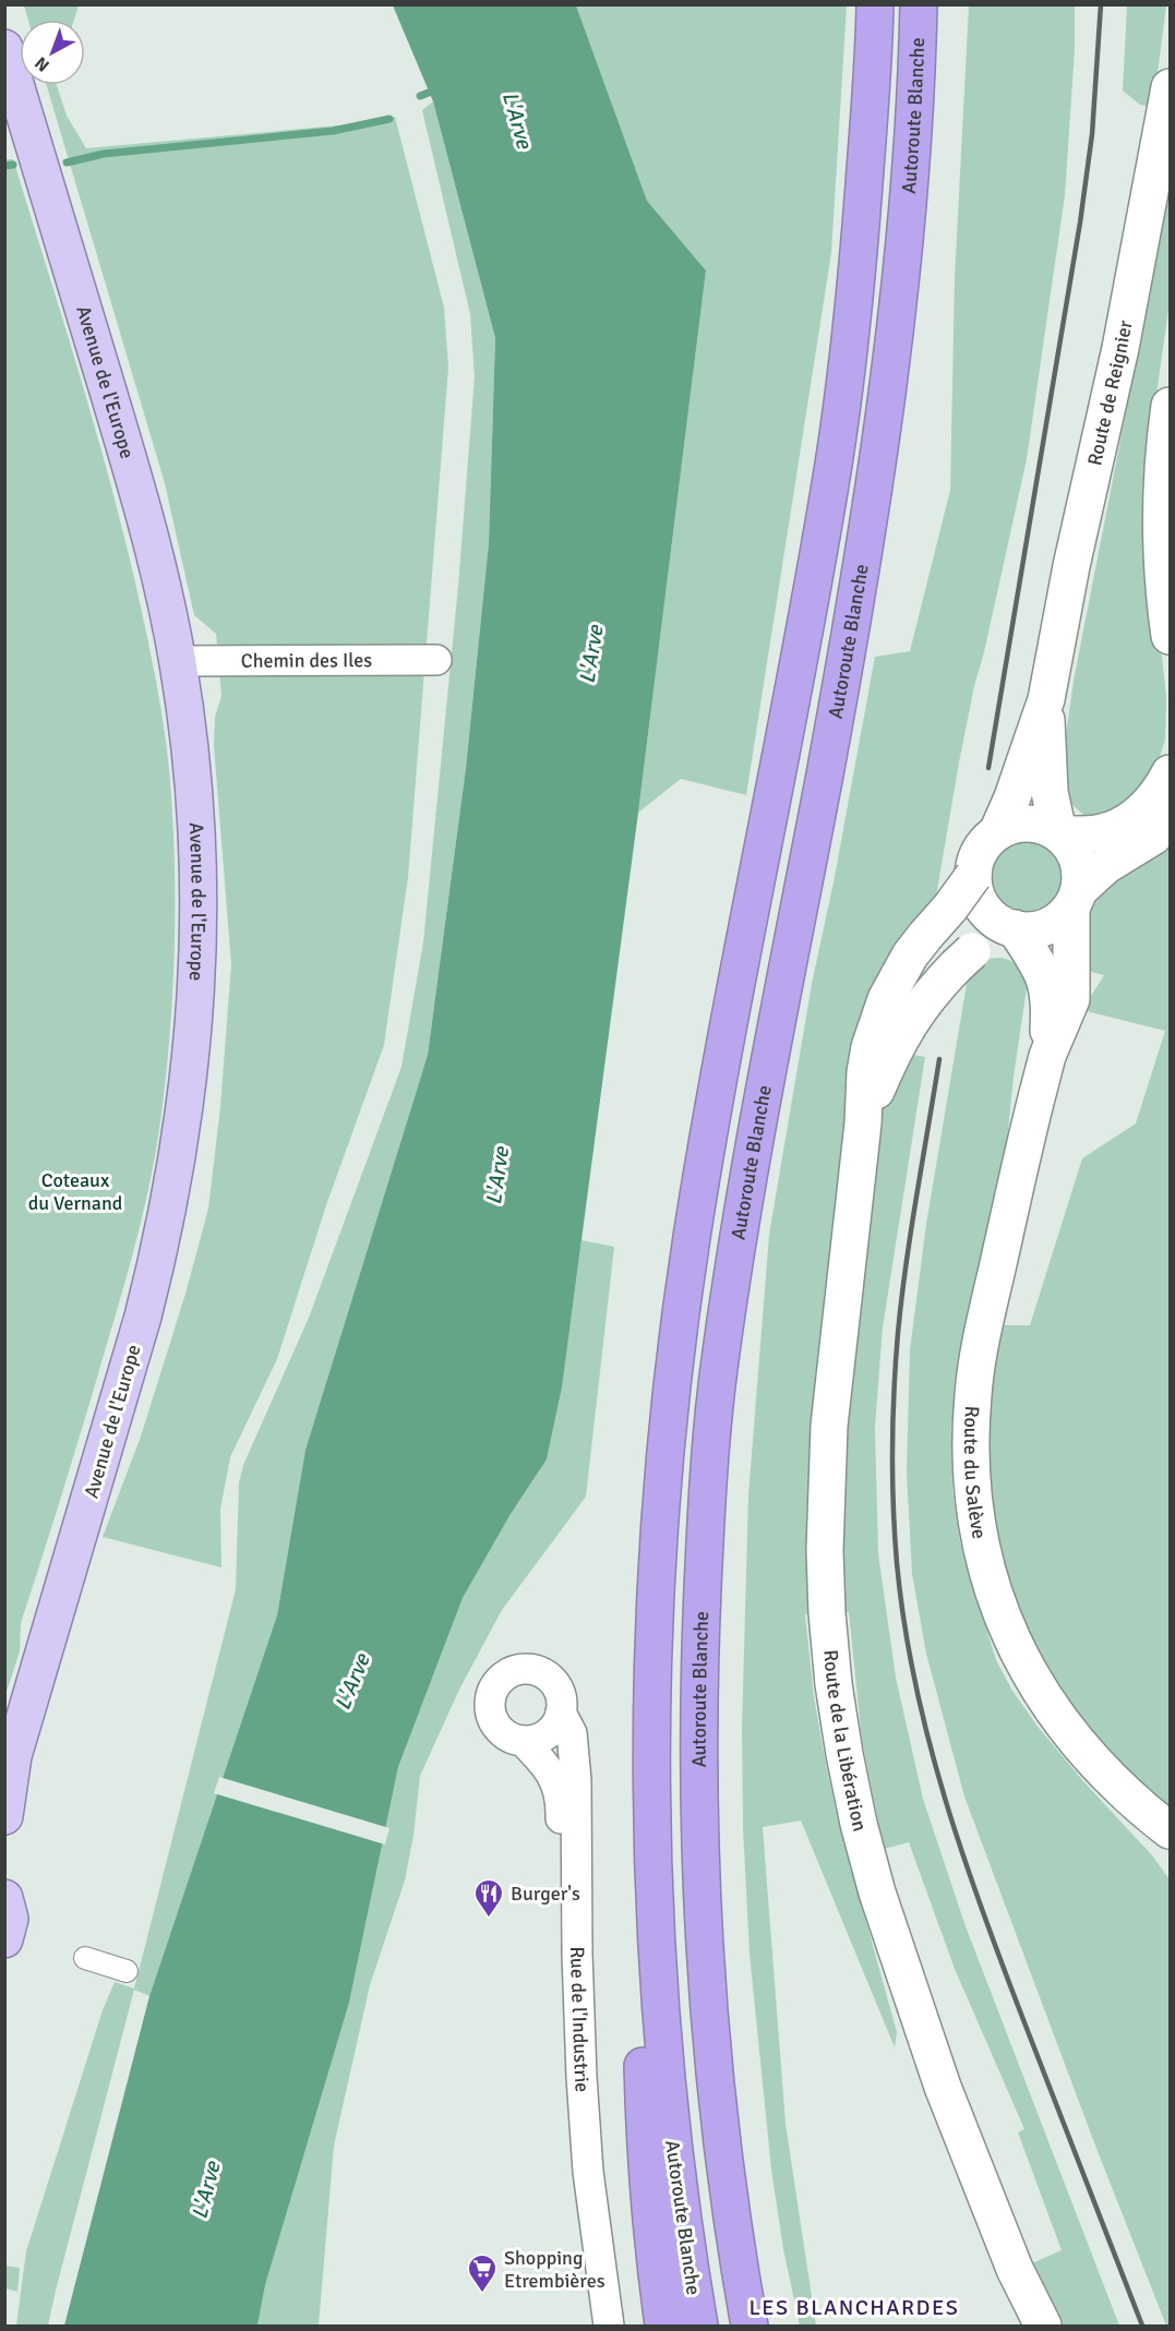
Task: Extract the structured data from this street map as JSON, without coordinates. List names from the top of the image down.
{
  "streets": {
    "highway": ["Autoroute Blanche"],
    "main road": [
      "Avenue de l'Europe",
      "Route de Reignier",
      "Route du Salève",
      "Route de la Libération"
    ],
    "street": ["Chemin des Iles", "Rue de l'Industrie"]
  },
  "crossings": [
    ["Avenue de l'Europe", "Chemin des Iles"],
    ["Route de Reignier", "Route du Salève"],
    ["Route de Reignier", "Route de la Libération"],
    ["Route du Salève", "Route de la Libération"]
  ],
  "districts": ["LES BLANCHARDES"],
  "water": ["L'Arve"],
  "parks": ["Coteaux du Vernand"],
  "places": {
    "restaurant": ["Burger's"],
    "supermarket": ["Shopping Etrembières"]
  },
  "north": "bottom left"
}
